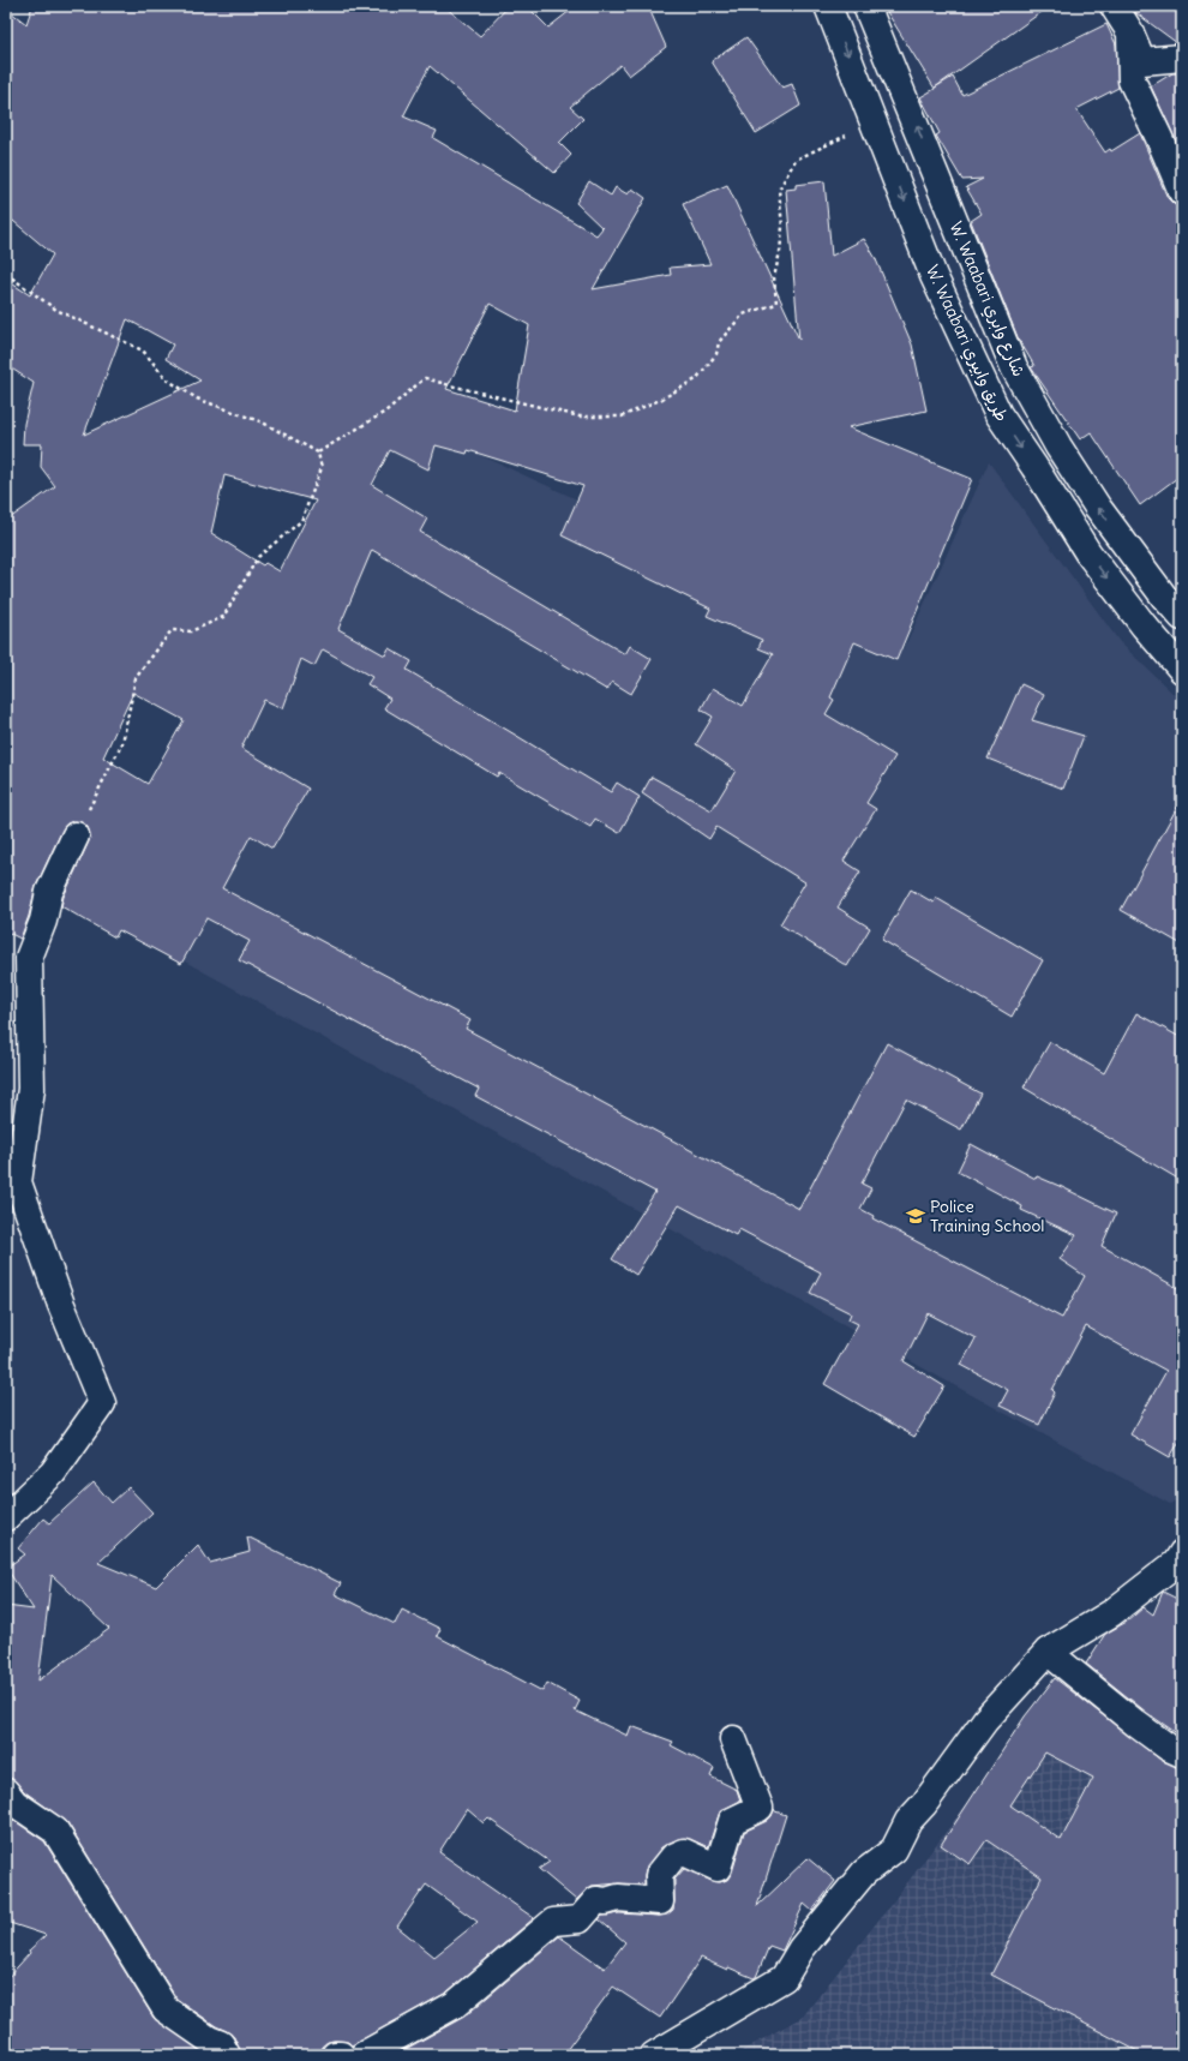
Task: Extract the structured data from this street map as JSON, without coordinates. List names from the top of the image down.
{
  "streets": {
    "street": ["W. Waabari شارع وابري", "W. Waabari طريق وابيري"]
  },
  "one_way": ["W. Waabari شارع وابري", "W. Waabari طريق وابيري"],
  "places": {
    "school or university": ["Police Training School"]
  }
}
